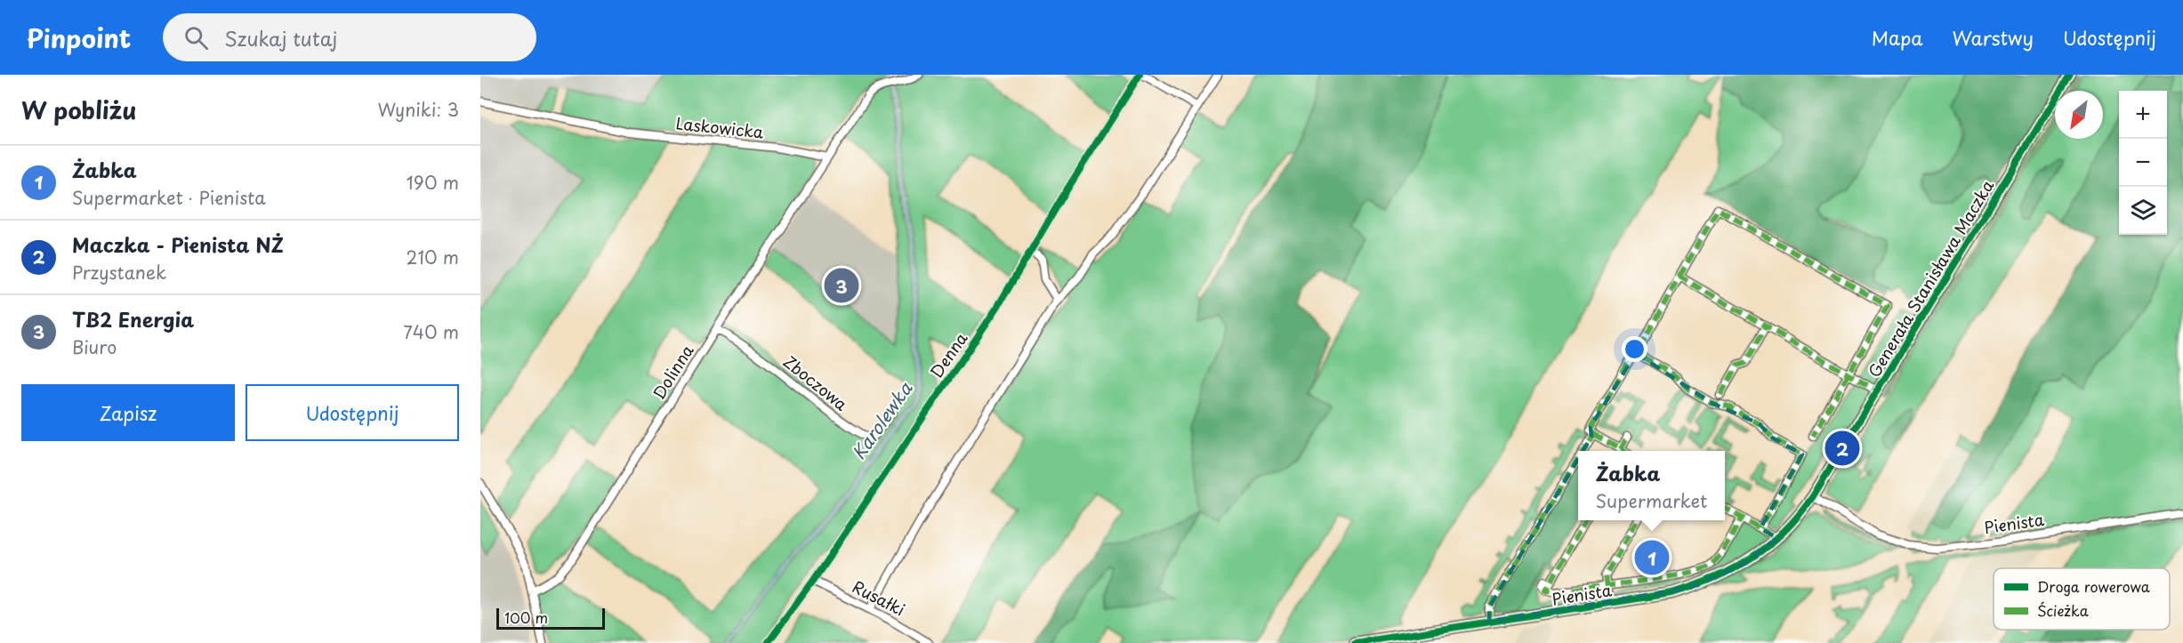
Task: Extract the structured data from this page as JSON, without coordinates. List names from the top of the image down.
{
  "streets": {
    "street": [
      "Laskowicka",
      "Generała Stanisława Maczka",
      "Denna",
      "Dolinna",
      "Zboczowa",
      "Pienista",
      "Rusałki"
    ]
  },
  "crossings": [
    ["Laskowicka", "Dolinna"],
    ["Generała Stanisława Maczka", "Pienista"],
    ["Denna", "Rusałki"],
    ["Dolinna", "Zboczowa"]
  ],
  "water": ["Karolewka"],
  "legend": ["Droga rowerowa", "Ścieżka"],
  "scale_bar": "100 m",
  "north": "bottom left",
  "page": {
    "header": "Pinpoint",
    "search": "Szukaj tutaj",
    "nav": ["Mapa", "Warstwy", "Udostępnij"],
    "heading": ["W pobliżu", "Wyniki: 3"],
    "map_buttons": ["+", "−"],
    "list": [
      {
        "mark": "1",
        "name": "Żabka",
        "note": "Supermarket · Pienista",
        "value": "190 m"
      },
      {
        "mark": "2",
        "name": "Maczka - Pienista NŻ",
        "note": "Przystanek",
        "value": "210 m"
      },
      {
        "mark": "3",
        "name": "TB2 Energia",
        "note": "Biuro",
        "value": "740 m"
      }
    ],
    "pins": ["3", "2", "1"],
    "buttons": ["Zapisz", "Udostępnij"],
    "popup": ["Żabka", "Supermarket"],
    "scale": "100 m"
  }
}
